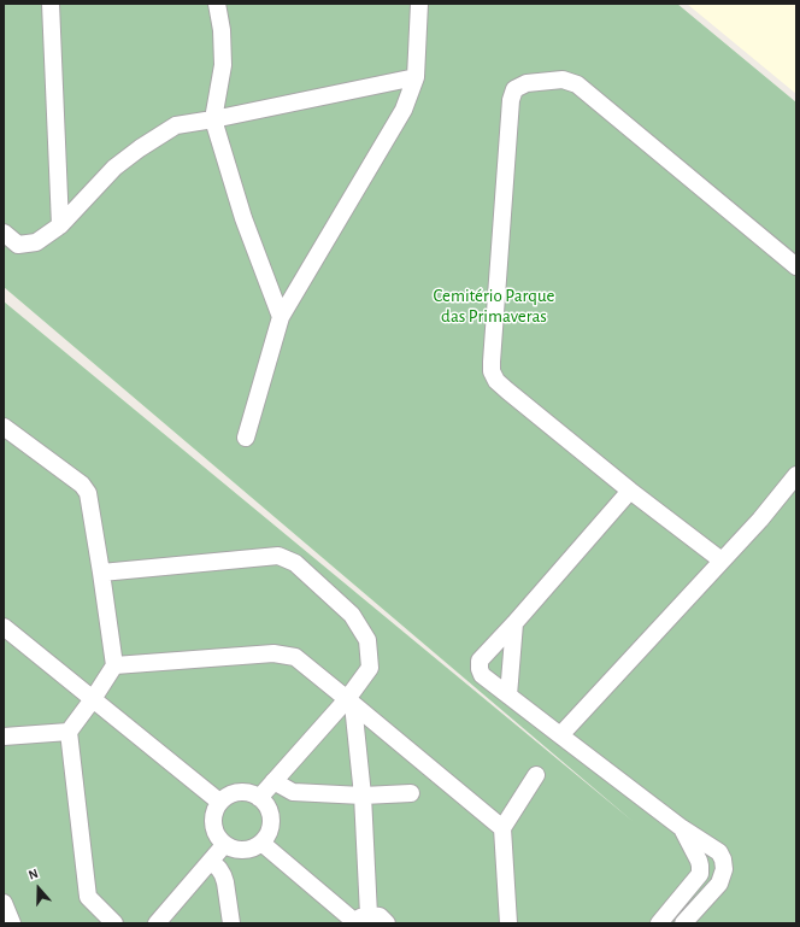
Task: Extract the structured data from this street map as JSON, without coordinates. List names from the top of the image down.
{
  "parks": ["Cemitério Parque das Primaveras"],
  "north": "top"
}
